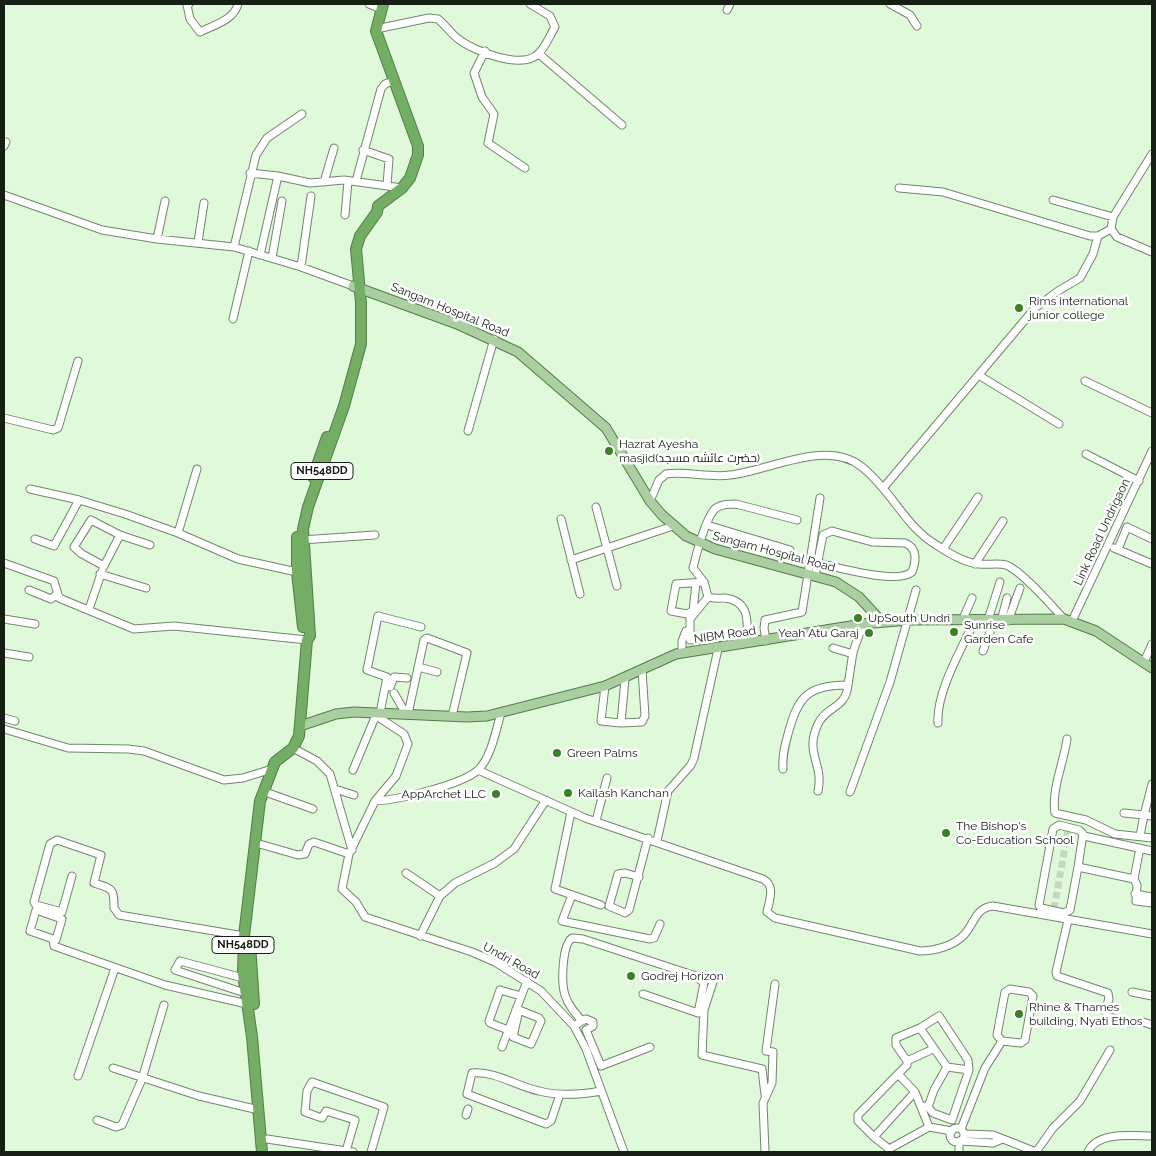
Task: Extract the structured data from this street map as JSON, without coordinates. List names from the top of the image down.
{
  "streets": {
    "highway": ["NH548DD"],
    "main road": ["Sangam Hospital Road", "NIBM Road"],
    "street": ["Link Road Undrigaon", "Undri Road"]
  },
  "crossings": [
    ["Sangam Hospital Road", "NH548DD"],
    ["Sangam Hospital Road", "NIBM Road"],
    ["NH548DD", "NIBM Road"],
    ["NH548DD", "Undri Road"],
    ["Link Road Undrigaon", "NIBM Road"],
    ["NIBM Road", "Undri Road"]
  ],
  "places": [
    "Rims international junior college",
    "Hazrat Ayesha masjid(حضرت عائشہ مسجد)",
    "UpSouth Undri",
    "Sunrise Garden Cafe",
    "Yeah Atu Garaj",
    "Green Palms",
    "Kailash Kanchan",
    "AppArchet LLC",
    "The Bishop's Co-Education School",
    "Godrej Horizon",
    "Rhine & Thames building, Nyati Ethos"
  ]
}
